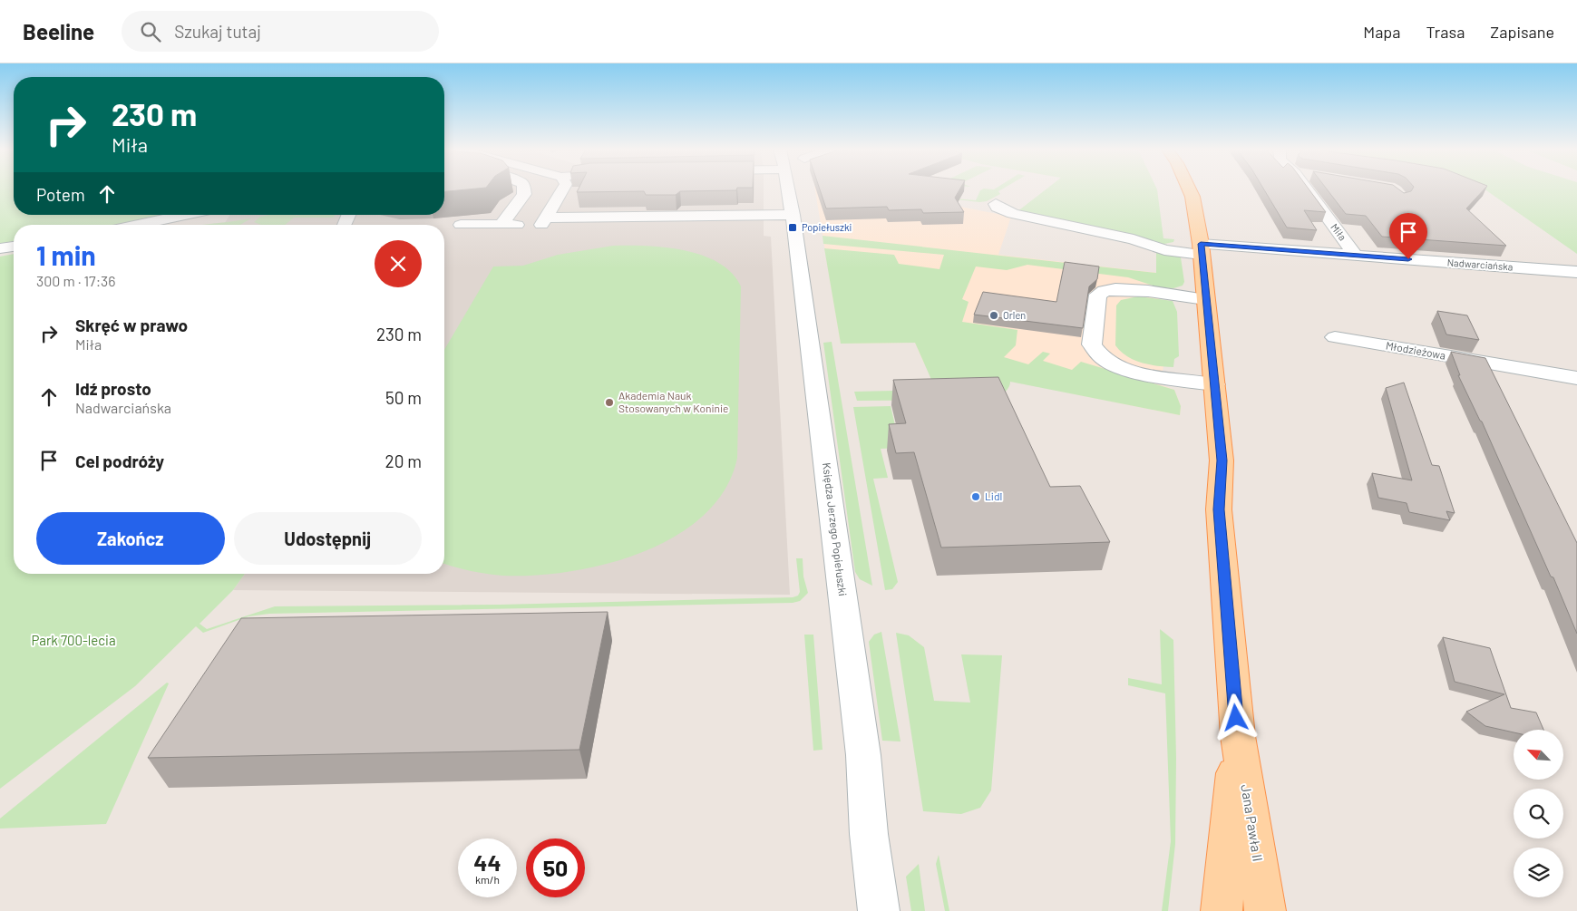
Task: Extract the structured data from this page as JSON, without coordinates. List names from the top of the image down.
{
  "streets": {
    "main road": ["Jana Pawła II"],
    "street": [
      "Miła",
      "Nadwarciańska",
      "Młodzieżowa",
      "Księdza Jerzego Popiełuszki"
    ]
  },
  "crossings": [
    ["Miła", "Nadwarciańska"],
    ["Miła", "Jana Pawła II"]
  ],
  "parks": ["Park 700-lecia"],
  "places": {
    "transit": ["Popiełuszki"],
    "other": ["Orlen", "Akademia Nauk Stosowanych w Koninie", "Lidl"]
  },
  "north": "top left",
  "page": {
    "header": "Beeline",
    "search": "Szukaj tutaj",
    "nav": ["Mapa", "Trasa", "Zapisane"],
    "turn": ["230 m", "Miła"],
    "then": "Potem",
    "heading": ["1 min", "300 m · 17:36"],
    "list": [
      {
        "name": "Skręć w prawo",
        "note": "Miła",
        "value": "230 m"
      },
      {
        "name": "Idź prosto",
        "note": "Nadwarciańska",
        "value": "50 m"
      },
      {
        "name": "Cel podróży",
        "value": "20 m"
      }
    ],
    "buttons": ["Zakończ", "Udostępnij"],
    "speed": "44 km/h",
    "limit": "50"
  }
}
